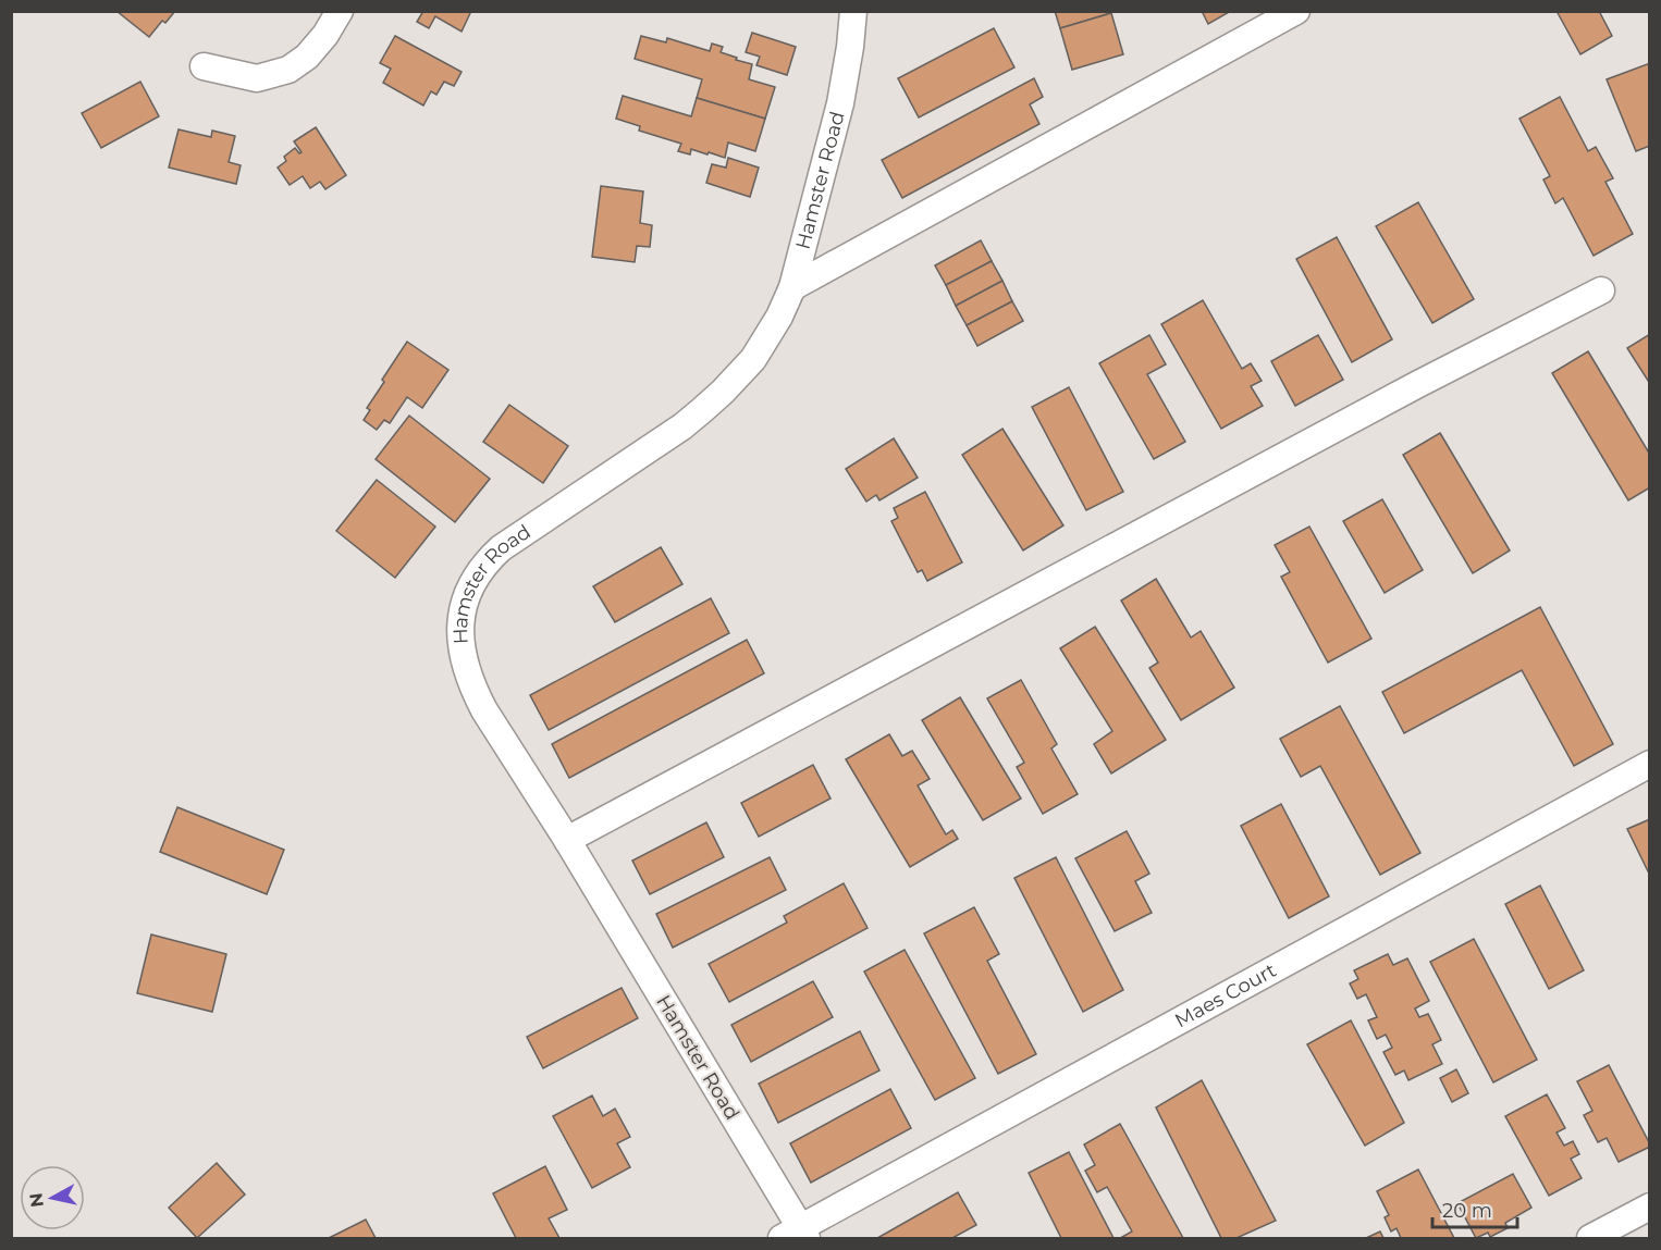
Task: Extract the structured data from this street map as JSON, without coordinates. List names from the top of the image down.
{
  "streets": {
    "street": ["Hamster Road", "Maes Court"]
  },
  "crossings": [
    ["Hamster Road", "Maes Court"]
  ],
  "scale_bar": "20 m",
  "north": "left"
}
